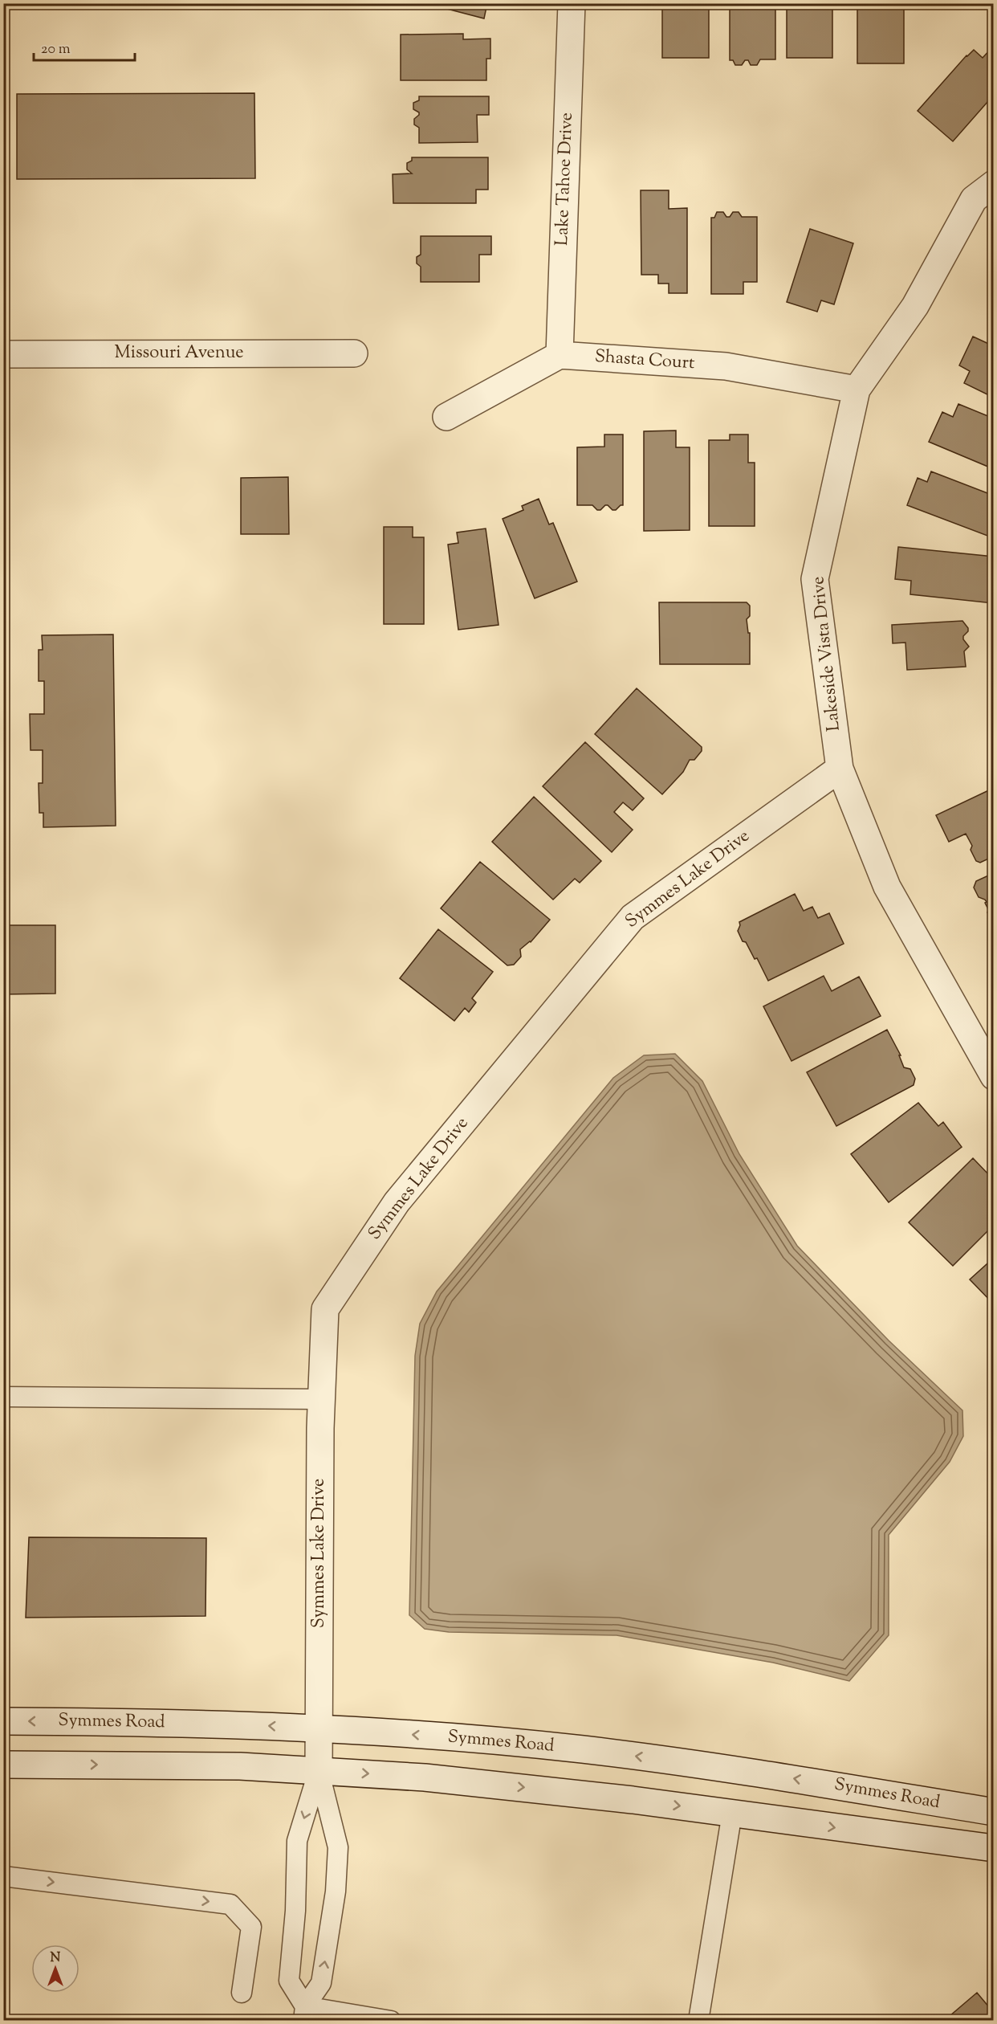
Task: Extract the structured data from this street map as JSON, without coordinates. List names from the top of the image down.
{
  "streets": {
    "street": [
      "Lake Tahoe Drive",
      "Missouri Avenue",
      "Shasta Court",
      "Lakeside Vista Drive",
      "Symmes Lake Drive",
      "Symmes Road"
    ]
  },
  "crossings": [
    ["Lake Tahoe Drive", "Shasta Court"],
    ["Shasta Court", "Lakeside Vista Drive"],
    ["Lakeside Vista Drive", "Symmes Lake Drive"],
    ["Symmes Lake Drive", "Symmes Road"]
  ],
  "scale_bar": "20 m",
  "north": "top"
}
